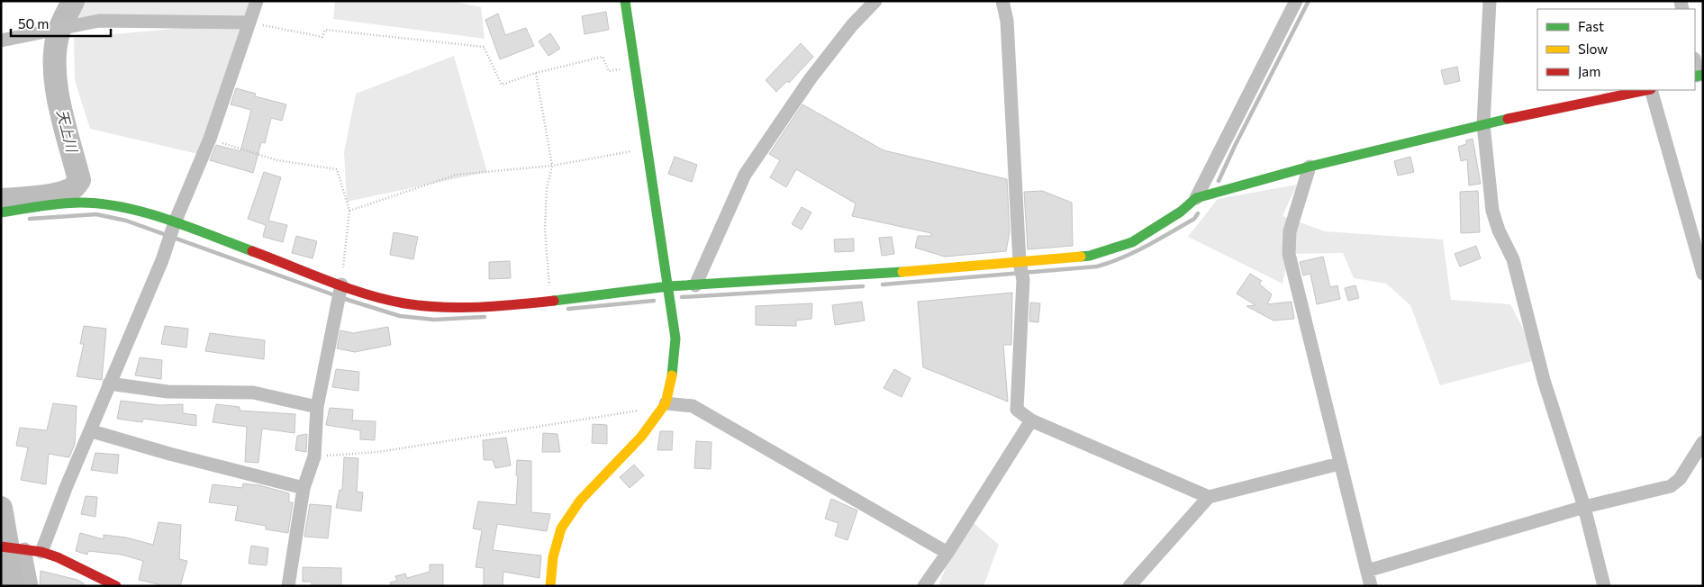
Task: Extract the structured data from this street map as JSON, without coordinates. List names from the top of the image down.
{
  "water": ["天上川"],
  "legend": ["Fast", "Slow", "Jam"],
  "scale_bar": "50 m"
}
